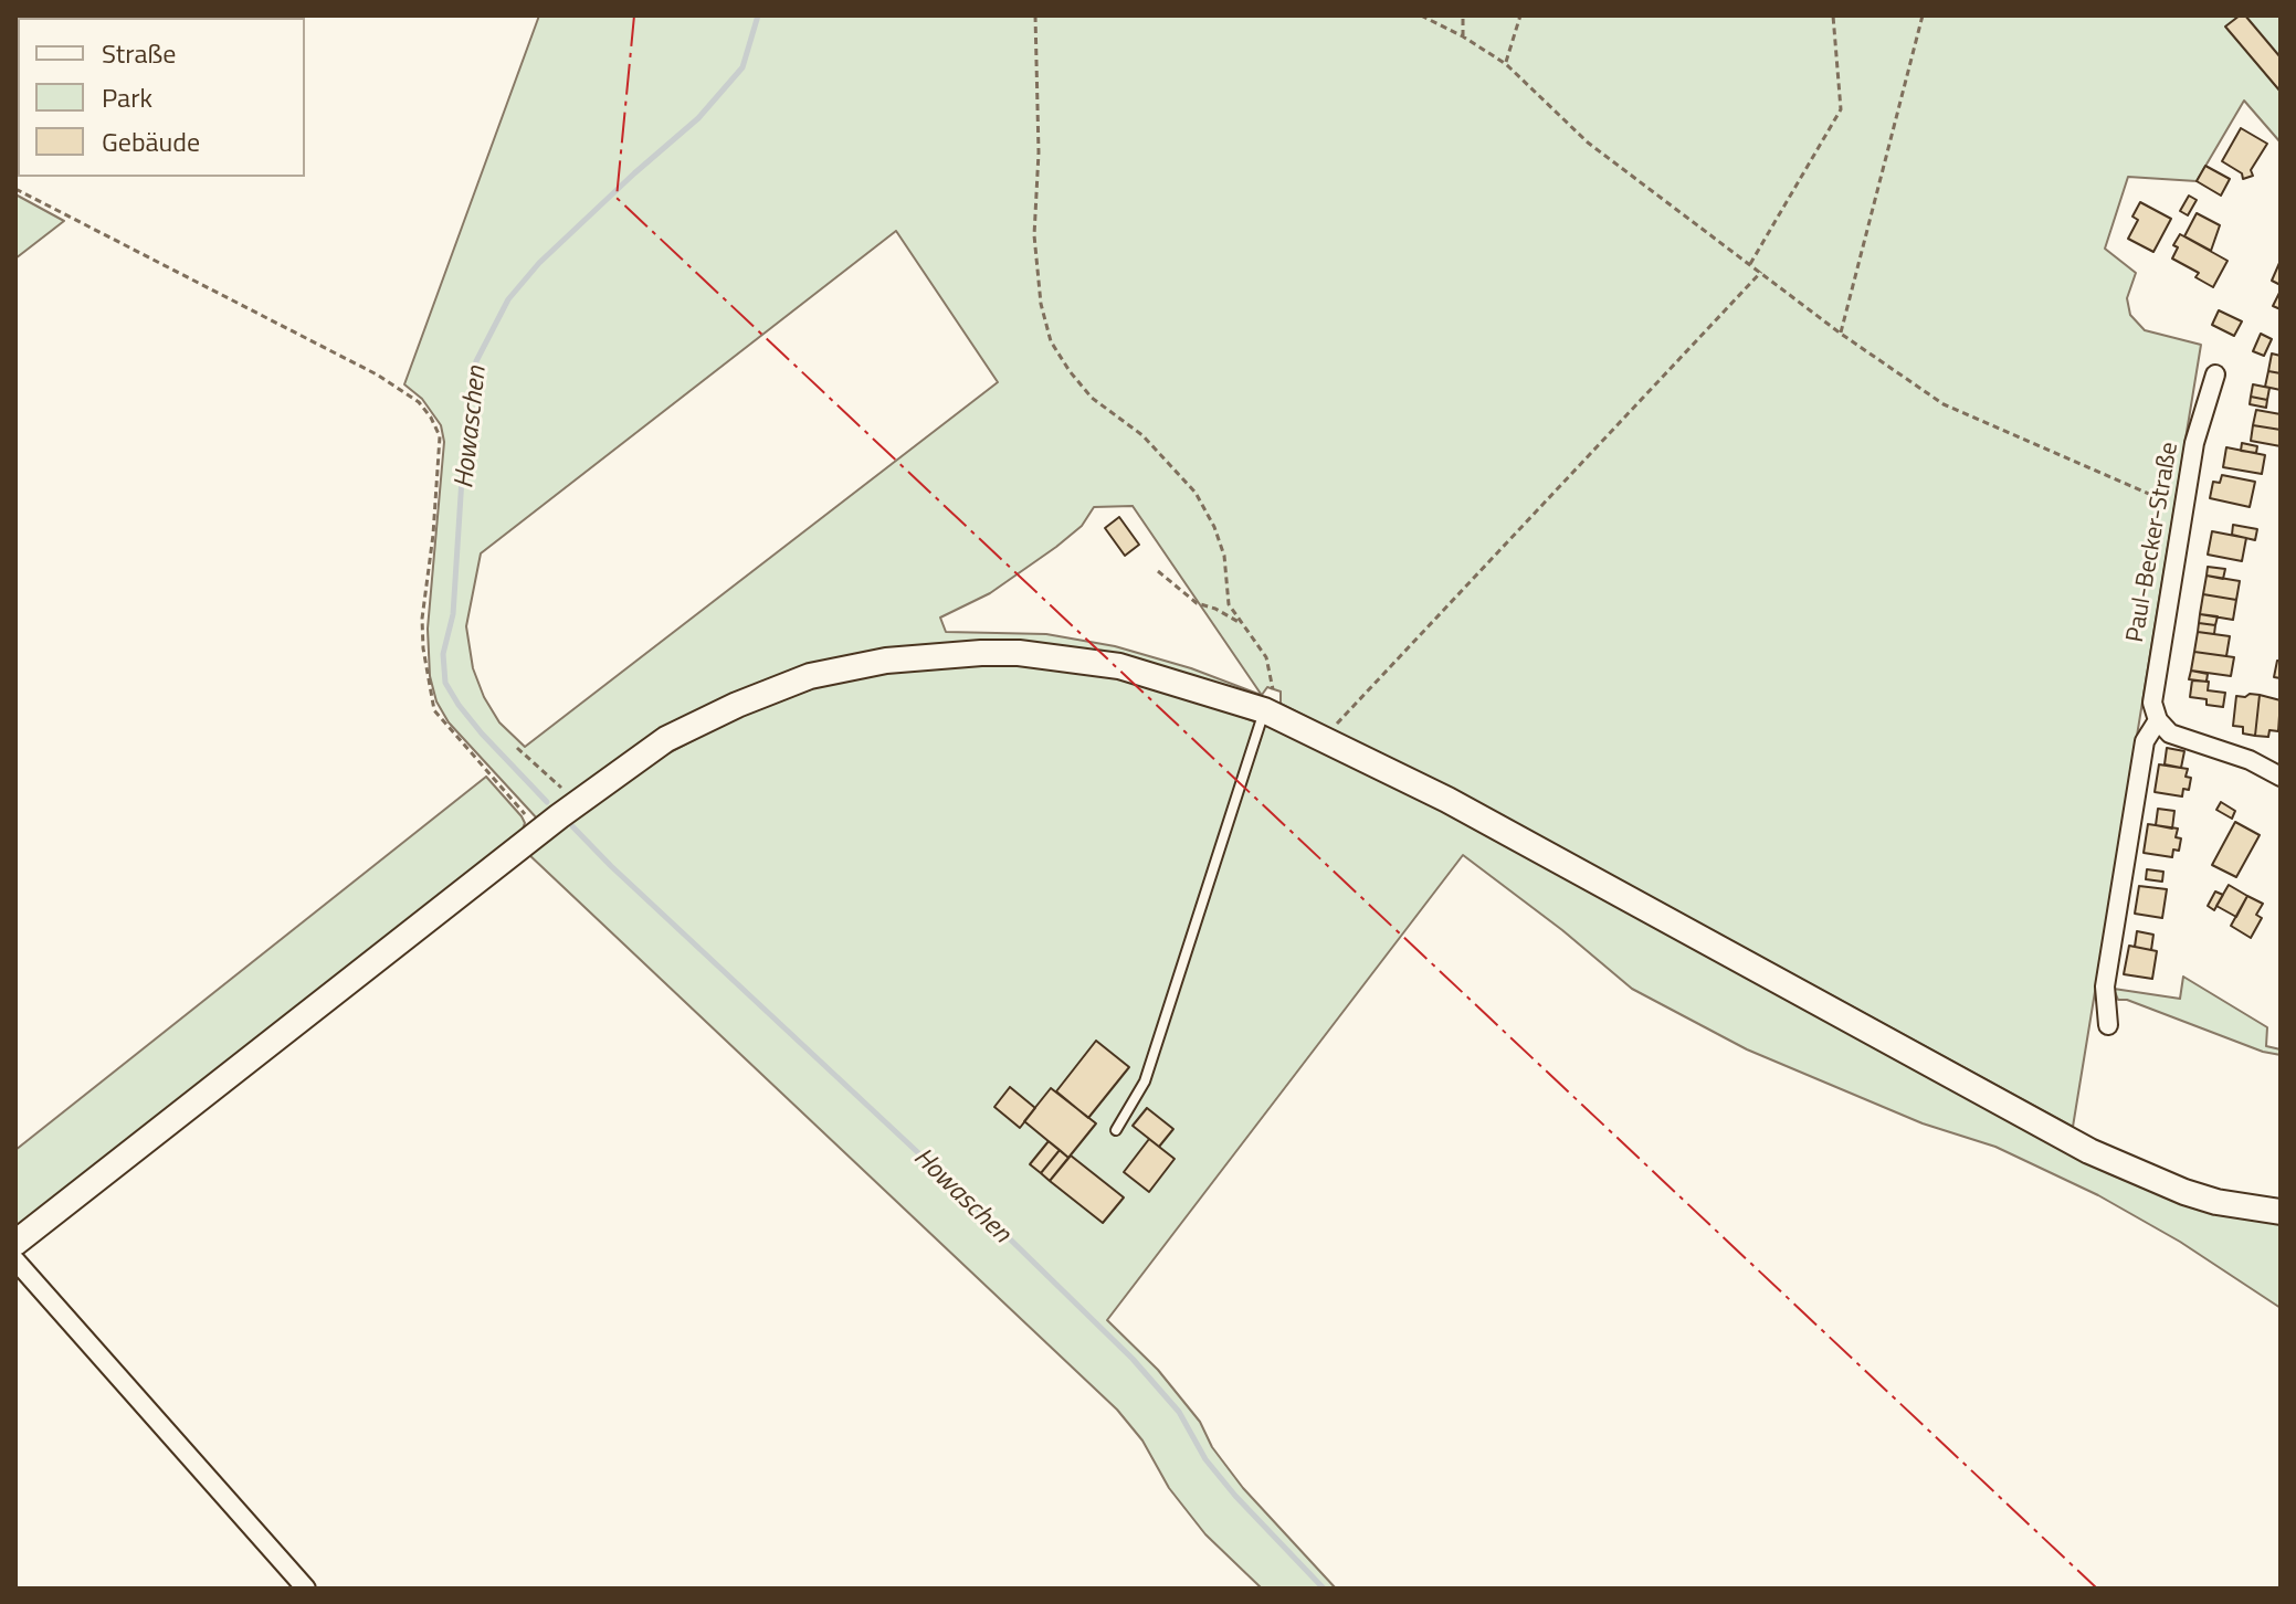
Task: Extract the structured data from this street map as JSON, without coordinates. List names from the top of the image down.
{
  "streets": {
    "street": ["Paul-Becker-Straße"]
  },
  "water": ["Howaschen"],
  "legend": ["Straße", "Park", "Gebäude"]
}
